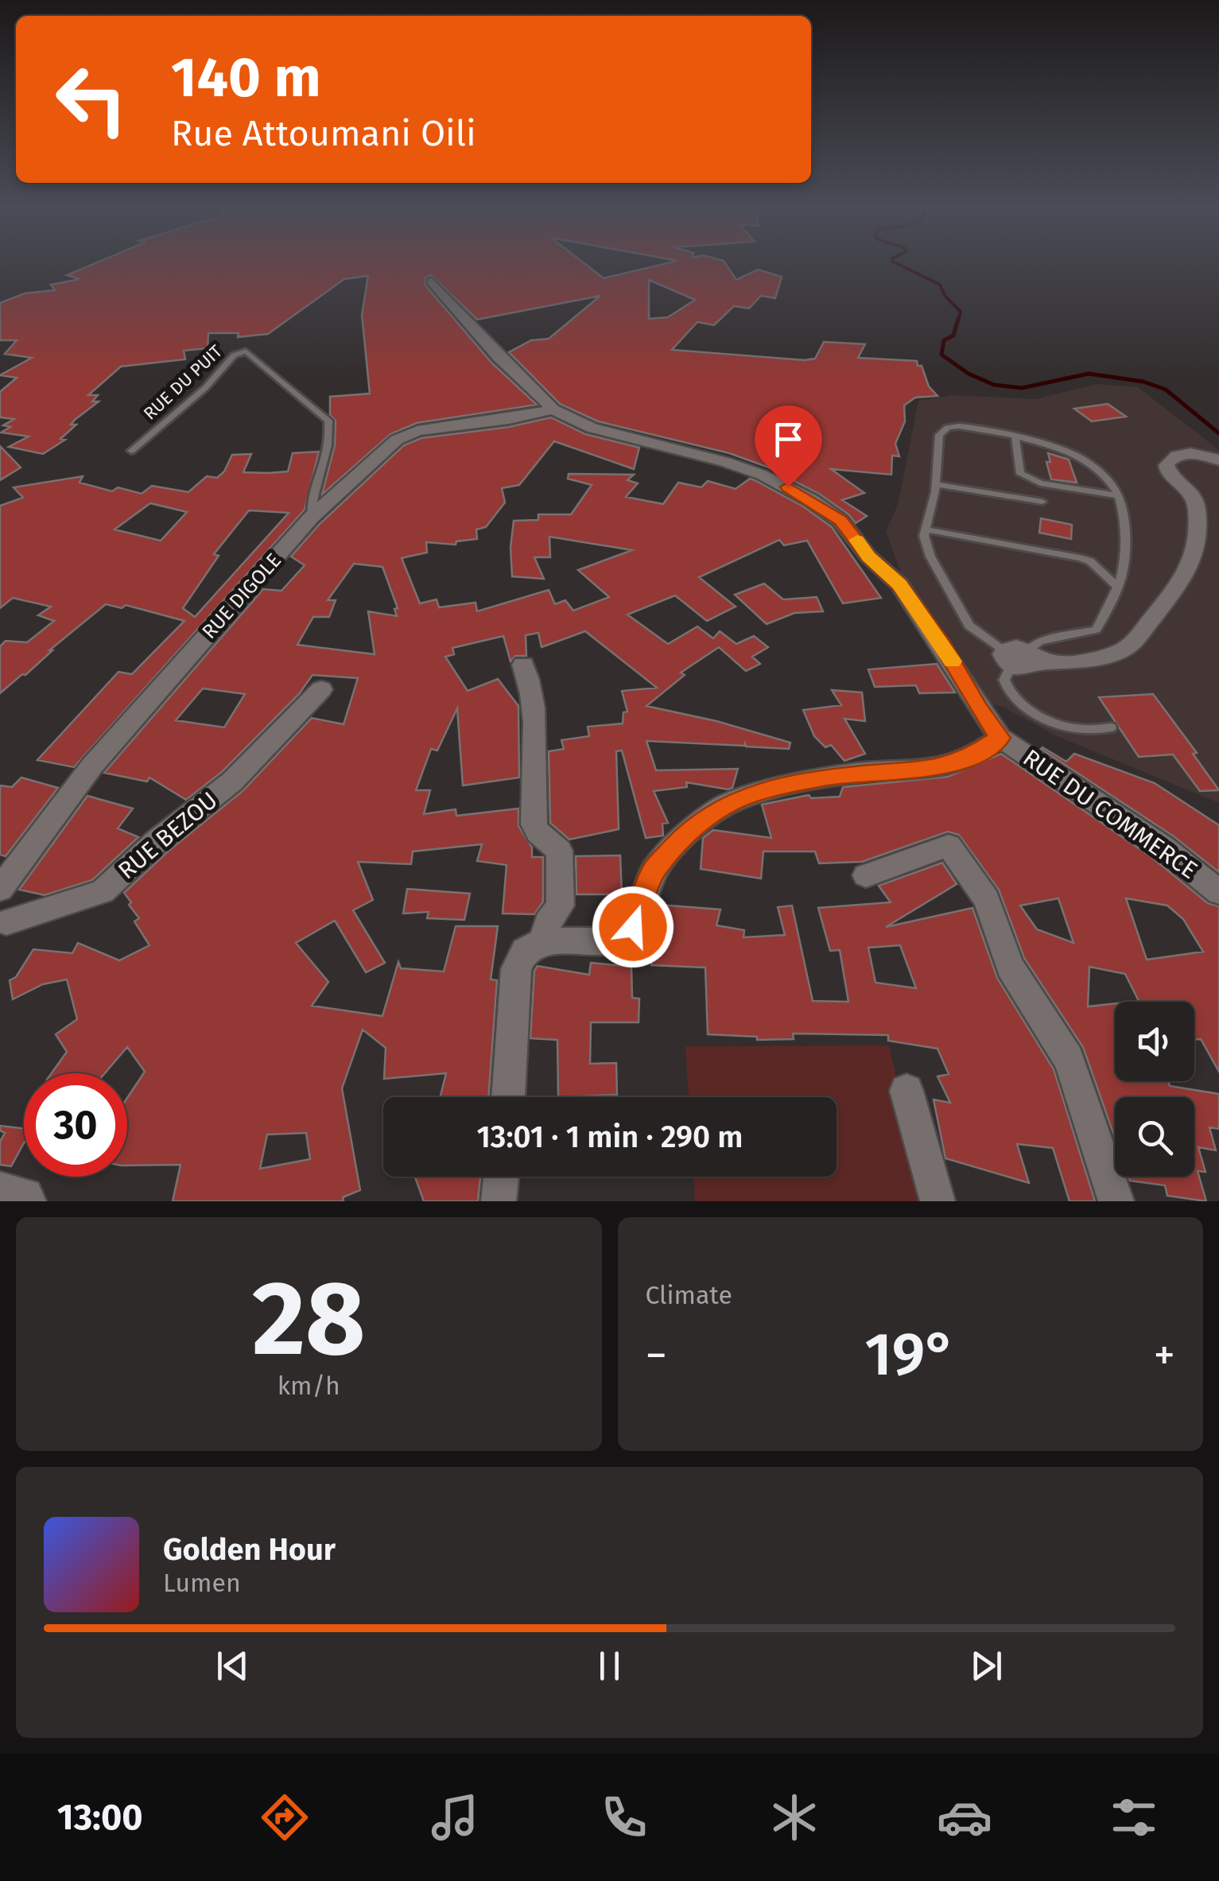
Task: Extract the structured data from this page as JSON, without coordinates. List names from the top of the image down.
{
  "streets": {
    "street": ["RUE DIGOLE", "RUE DU COMMERCE", "RUE BEZOU"],
    "lane": ["RUE DU PUIT"]
  },
  "crossings": [
    ["RUE DU PUIT", "RUE DIGOLE"],
    ["RUE DIGOLE", "RUE DU COMMERCE"]
  ],
  "page": {
    "turn": ["140 m", "Rue Attoumani Oili"],
    "limit": "30",
    "trip": "13:01 · 1 min · 290 m",
    "tile": [
      ["28", "km/h"],
      "Climate"
    ],
    "heat": ["−", "19°", "+"],
    "song": ["Golden Hour", "Lumen"],
    "tabs": "13:00"
  }
}
